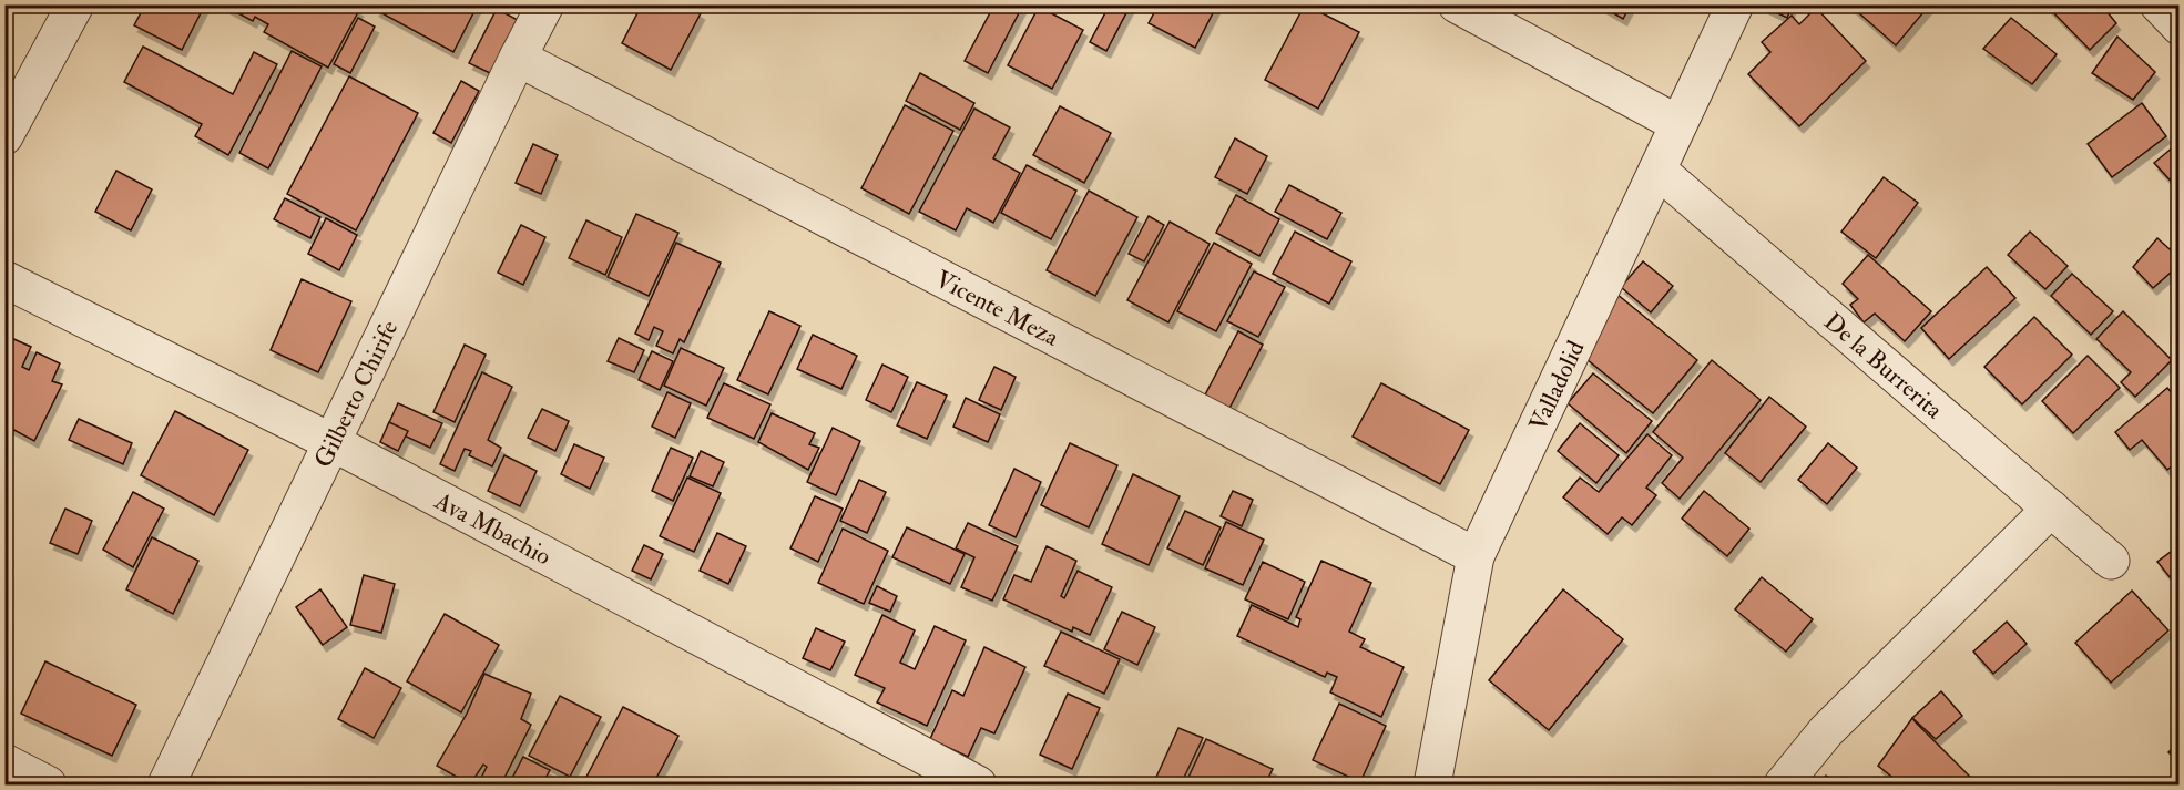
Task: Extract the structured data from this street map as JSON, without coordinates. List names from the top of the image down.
{
  "streets": {
    "street": [
      "Vicente Meza",
      "De la Burrerita",
      "Valladolid",
      "Gilberto Chirife",
      "Ava Mbachio"
    ]
  },
  "crossings": [
    ["Vicente Meza", "Valladolid"],
    ["Vicente Meza", "Gilberto Chirife"],
    ["De la Burrerita", "Valladolid"],
    ["Gilberto Chirife", "Ava Mbachio"]
  ]
}
